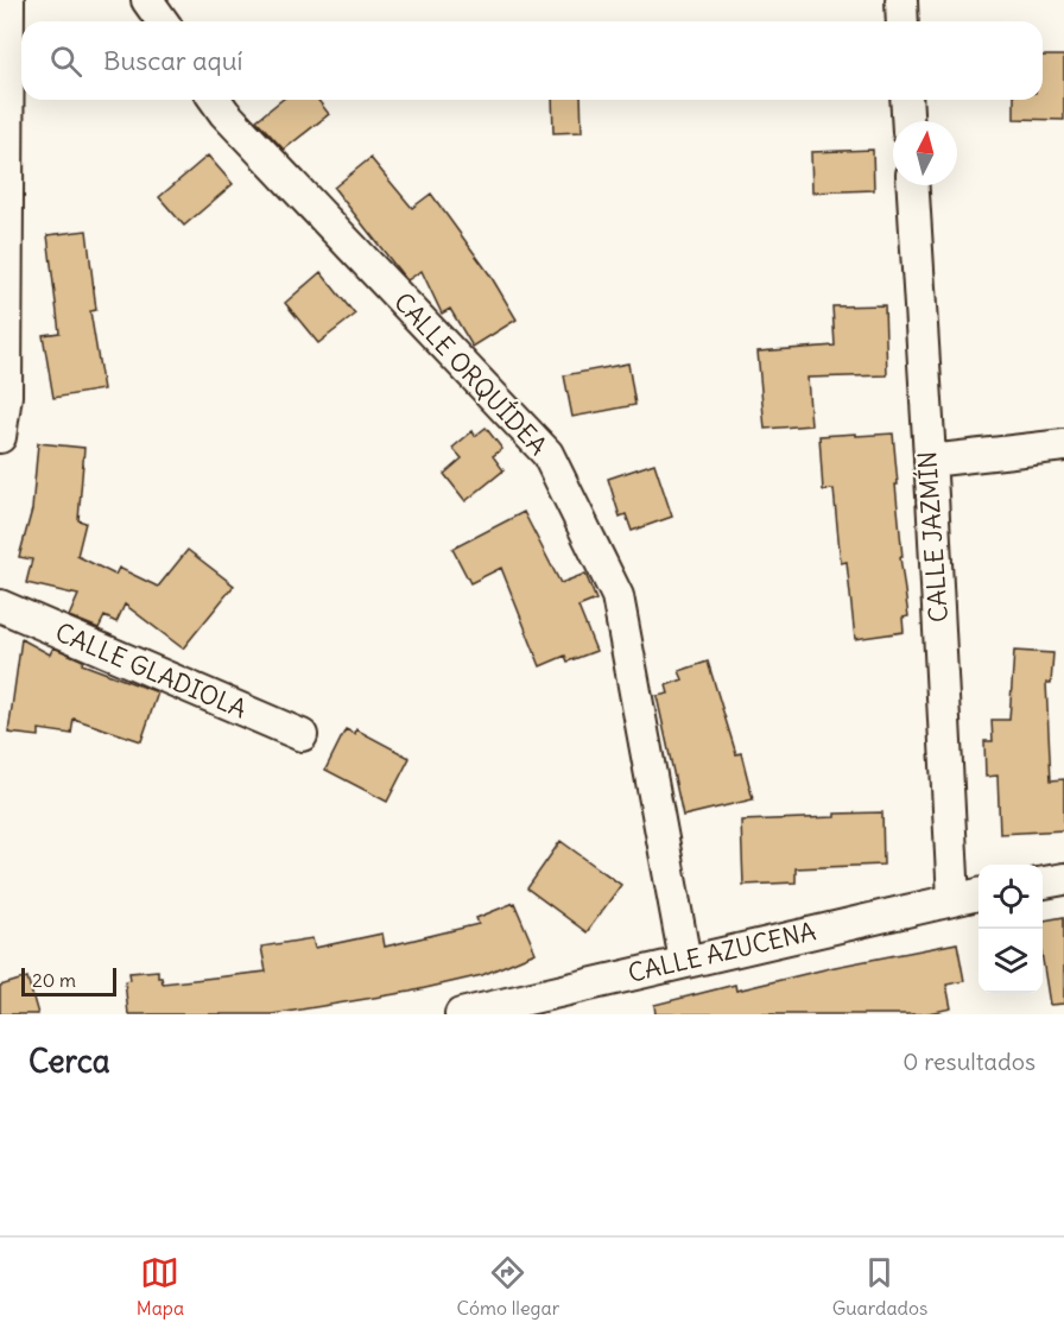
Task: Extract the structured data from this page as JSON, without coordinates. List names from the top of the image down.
{
  "streets": {
    "street": [
      "CALLE ORQUÍDEA",
      "CALLE JAZMÍN",
      "CALLE GLADIOLA",
      "CALLE AZUCENA"
    ]
  },
  "crossings": [
    ["CALLE ORQUÍDEA", "CALLE AZUCENA"],
    ["CALLE JAZMÍN", "CALLE AZUCENA"]
  ],
  "scale_bar": "20 m",
  "north": "top",
  "page": {
    "search": "Buscar aquí",
    "scale": "20 m",
    "heading": ["Cerca", "0 resultados"],
    "nav": ["Mapa", "Cómo llegar", "Guardados"]
  }
}
